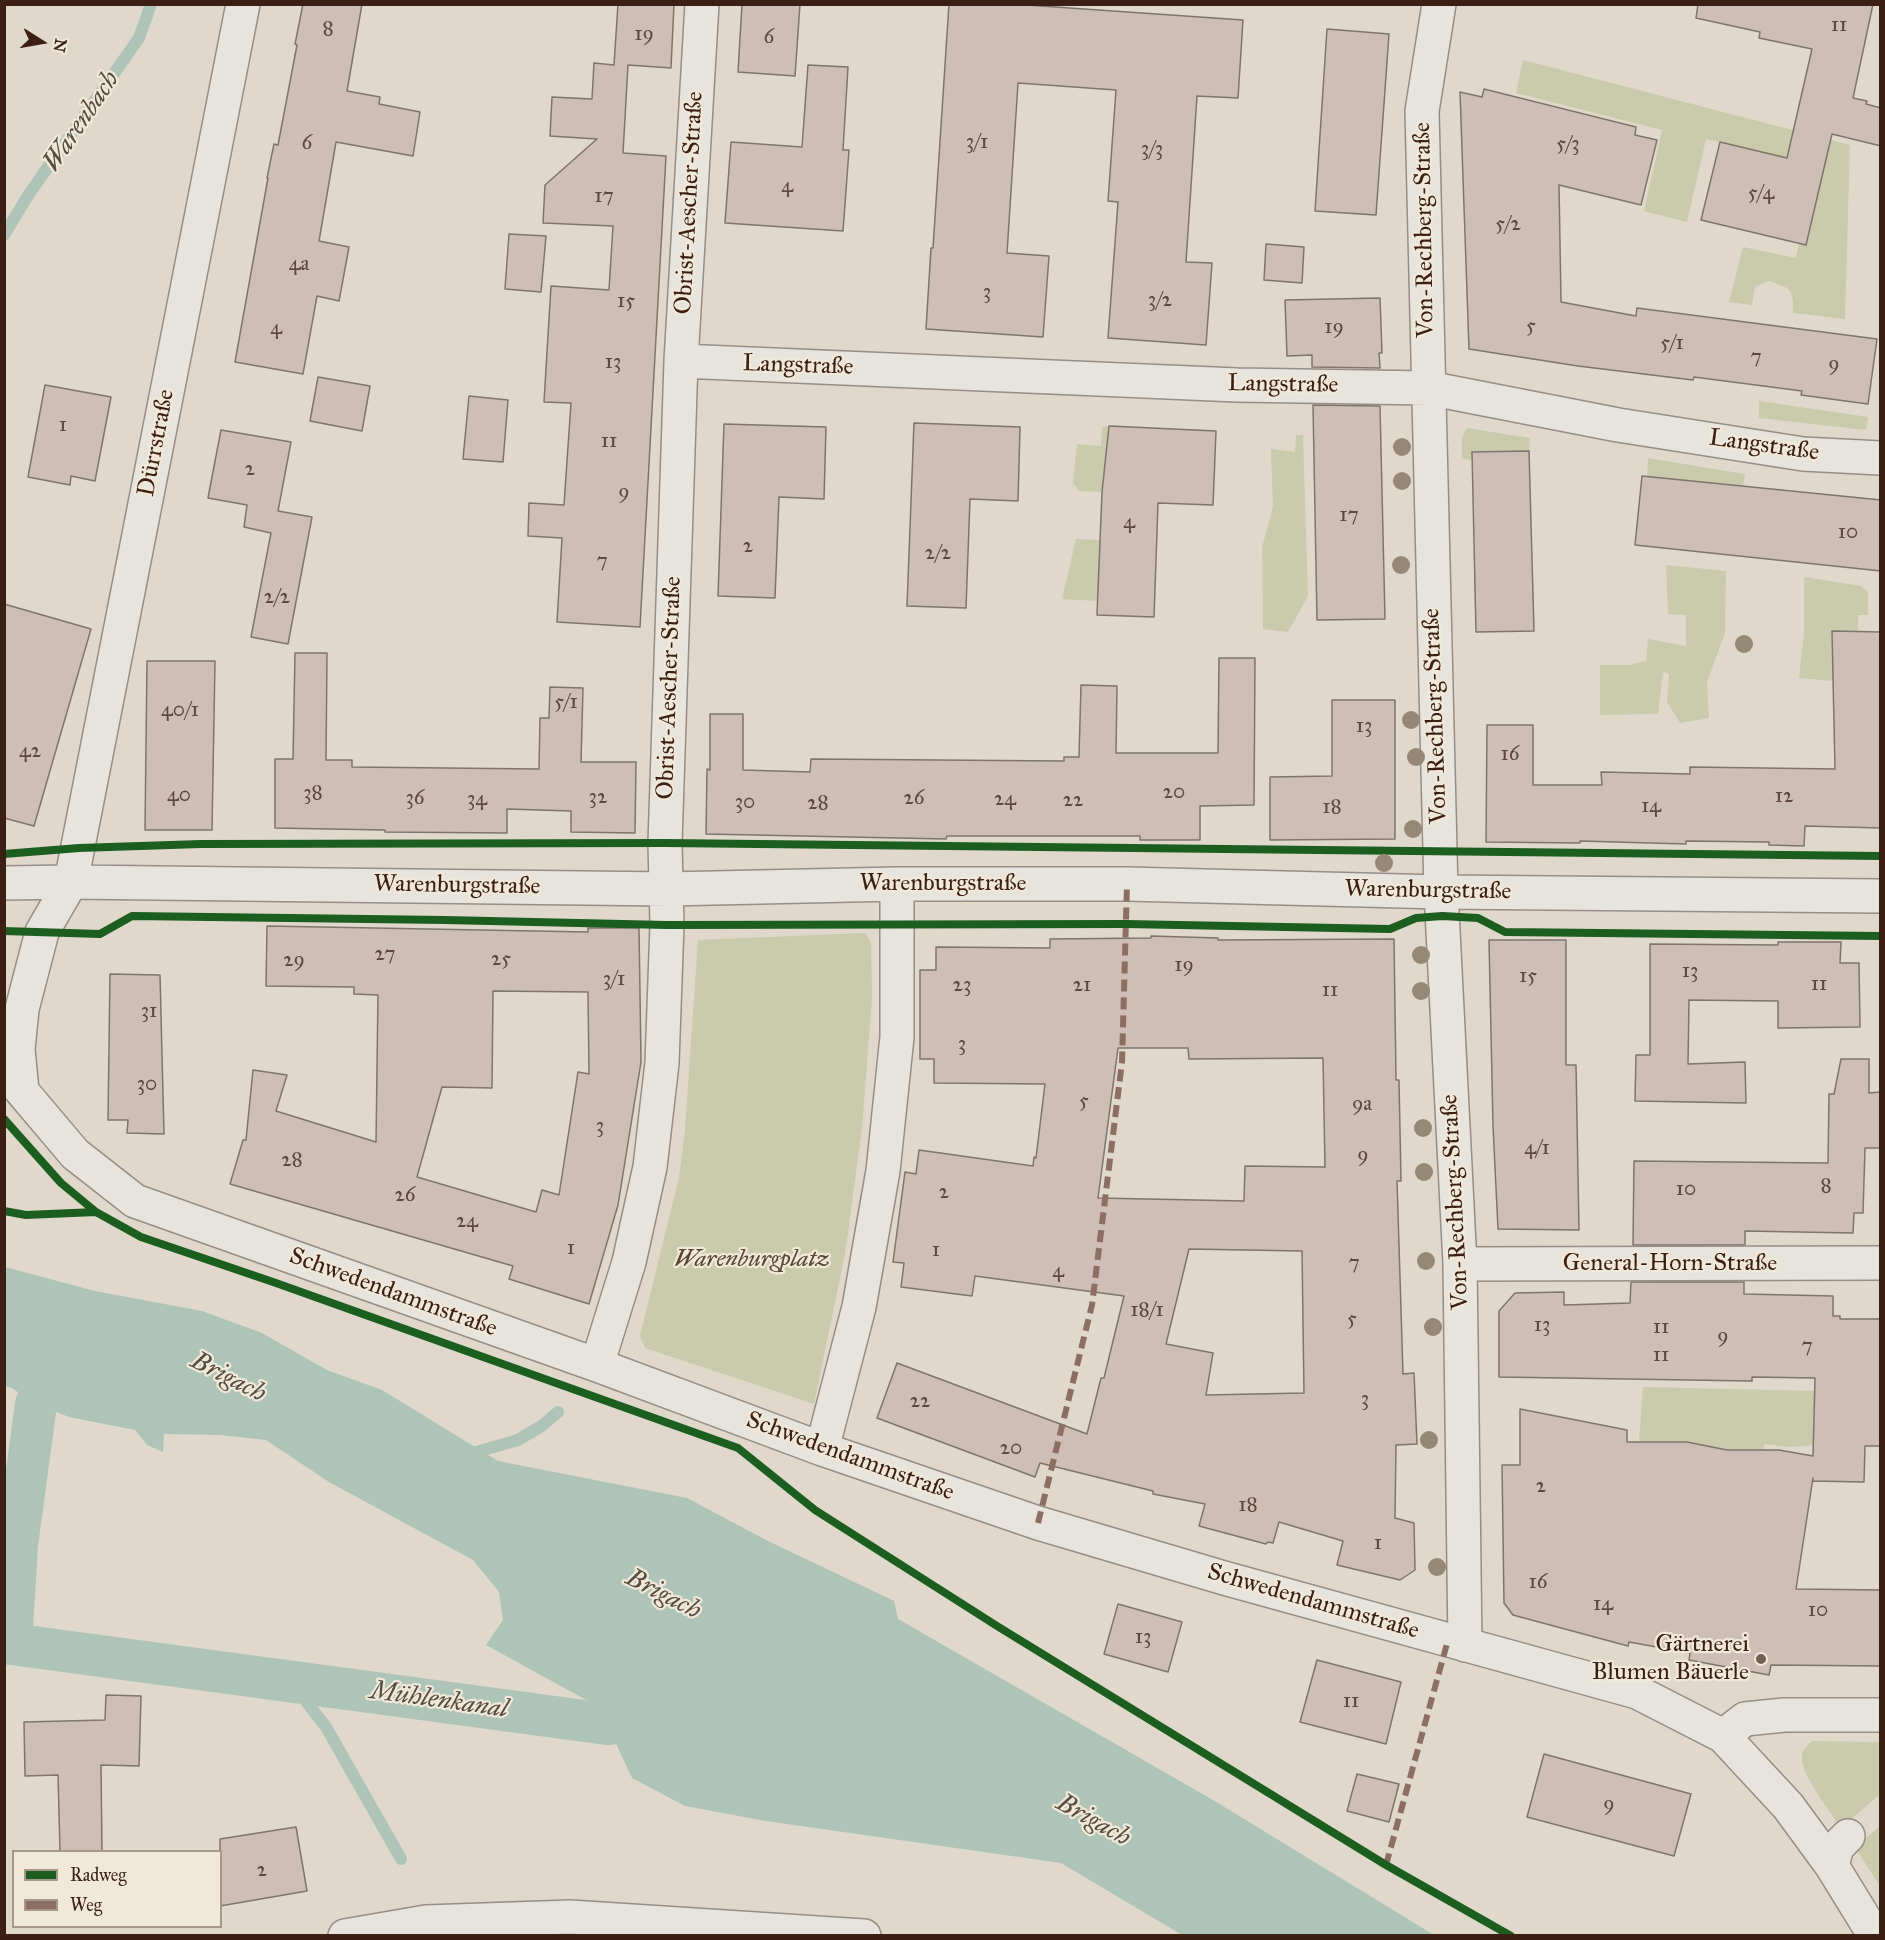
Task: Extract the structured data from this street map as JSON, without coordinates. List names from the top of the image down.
{
  "streets": {
    "street": [
      "Obrist-Aescher-Straße",
      "Von-Rechberg-Straße",
      "Langstraße",
      "Dürrstraße",
      "Warenburgstraße",
      "General-Horn-Straße",
      "Schwedendammstraße"
    ]
  },
  "crossings": [
    ["Obrist-Aescher-Straße", "Langstraße"],
    ["Obrist-Aescher-Straße", "Warenburgstraße"],
    ["Obrist-Aescher-Straße", "Schwedendammstraße"],
    ["Von-Rechberg-Straße", "Langstraße"],
    ["Von-Rechberg-Straße", "Warenburgstraße"],
    ["Von-Rechberg-Straße", "General-Horn-Straße"],
    ["Von-Rechberg-Straße", "Schwedendammstraße"],
    ["Dürrstraße", "Warenburgstraße"],
    ["Dürrstraße", "Schwedendammstraße"],
    ["Warenburgstraße", "Schwedendammstraße"]
  ],
  "water": ["Warenbach", "Brigach", "Mühlenkanal"],
  "parks": ["Warenburgplatz"],
  "places": ["Gärtnerei Blumen Bäuerle"],
  "house_numbers": [
    "11",
    "8",
    "19",
    "6",
    "3/1",
    "6",
    "5/3",
    "3/3",
    "4",
    "5/4",
    "17",
    "5/2",
    "4a",
    "3",
    "3/2",
    "15",
    "5",
    "19",
    "4",
    "5/1",
    "7",
    "13",
    "9",
    "1",
    "11",
    "2",
    "9",
    "17",
    "4",
    "10",
    "2",
    "2/2",
    "7",
    "2/2",
    "5/1",
    "40/1",
    "13",
    "42",
    "16",
    "20",
    "38",
    "40",
    "12",
    "32",
    "36",
    "26",
    "34",
    "24",
    "22",
    "30",
    "28",
    "14",
    "18",
    "27",
    "25",
    "29",
    "19",
    "13",
    "15",
    "3/1",
    "11",
    "23",
    "21",
    "11",
    "31",
    "3",
    "30",
    "5",
    "9a",
    "3",
    "4/1",
    "9",
    "28",
    "8",
    "10",
    "2",
    "26",
    "24",
    "1",
    "1",
    "7",
    "4",
    "18/1",
    "5",
    "13",
    "11",
    "9",
    "7",
    "11",
    "3",
    "22",
    "20",
    "2",
    "18",
    "1",
    "16",
    "14",
    "10",
    "13",
    "11",
    "9",
    "2"
  ],
  "legend": ["Radweg", "Weg"],
  "north": "right"
}
